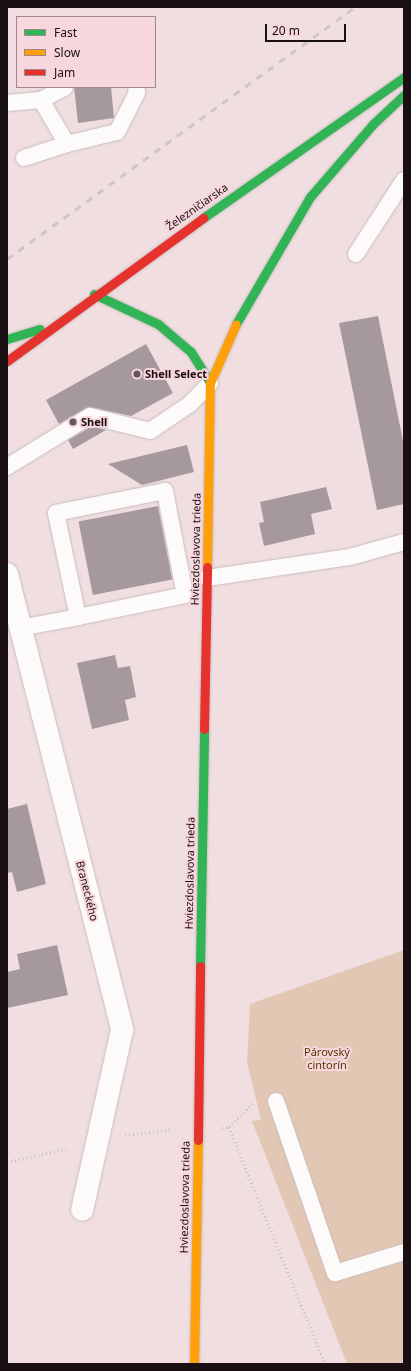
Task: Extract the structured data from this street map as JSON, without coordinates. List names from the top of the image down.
{
  "streets": {
    "street": ["Železničiarska", "Hviezdoslavova trieda", "Braneckého"]
  },
  "parks": ["Párovský cintorín"],
  "places": ["Shell Select", "Shell"],
  "legend": ["Fast", "Slow", "Jam"],
  "scale_bar": "20 m"
}
